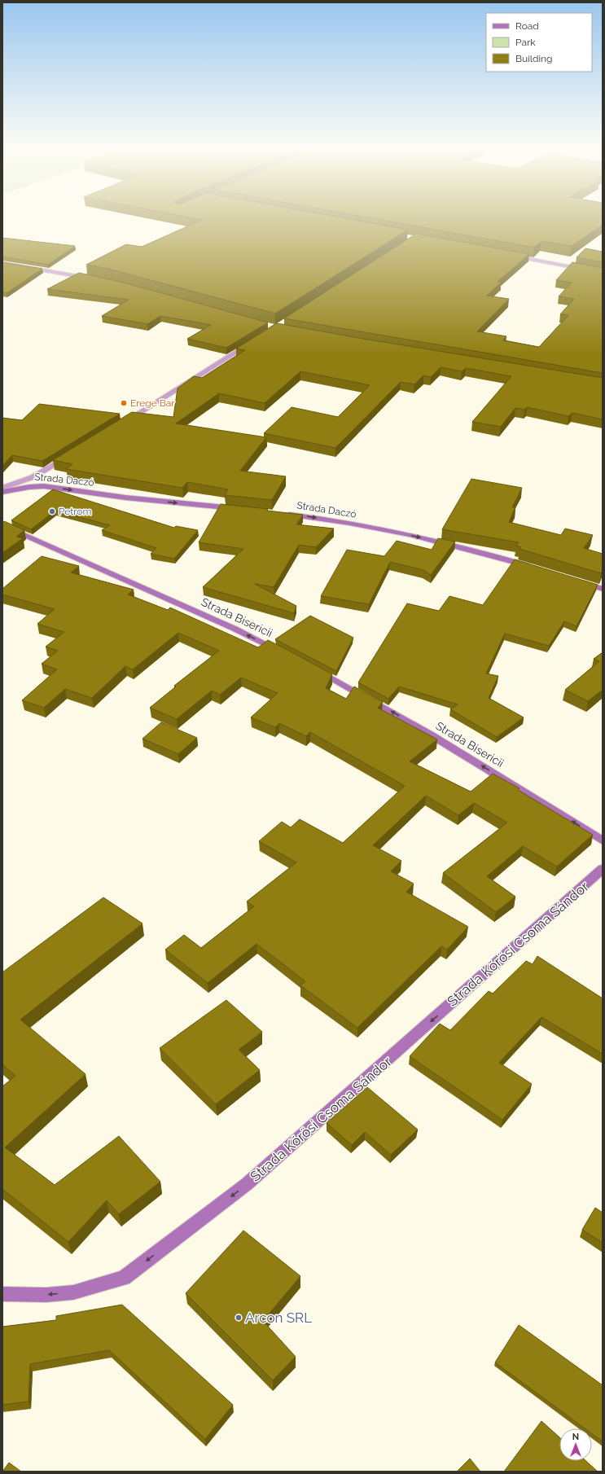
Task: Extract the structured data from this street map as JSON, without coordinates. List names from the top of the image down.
{
  "streets": {
    "street": ["Strada Daczó", "Strada Bisericii", "Strada Kőrösi Csoma Sándor"]
  },
  "one_way": ["Strada Daczó", "Strada Bisericii", "Strada Kőrösi Csoma Sándor"],
  "places": ["Erege Bar", "Petrom", "Arcon SRL"],
  "legend": ["Road", "Park", "Building"],
  "north": "top"
}
